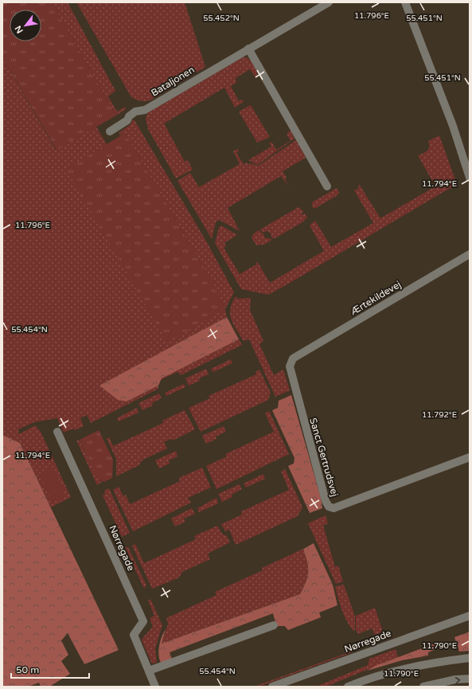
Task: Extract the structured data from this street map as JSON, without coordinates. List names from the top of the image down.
{
  "streets": {
    "street": [
      "Bataljonen",
      "Ærtekildevej",
      "Sanct Gertrudsvej",
      "Nørregade"
    ]
  },
  "crossings": [
    ["Ærtekildevej", "Sanct Gertrudsvej"]
  ],
  "scale_bar": "50 m",
  "north": "bottom left",
  "coordinates": [
    "11.796°E",
    "55.451°N",
    "55.452°N",
    "11.794°E",
    "55.454°N",
    "11.792°E",
    "11.790°E"
  ]
}
